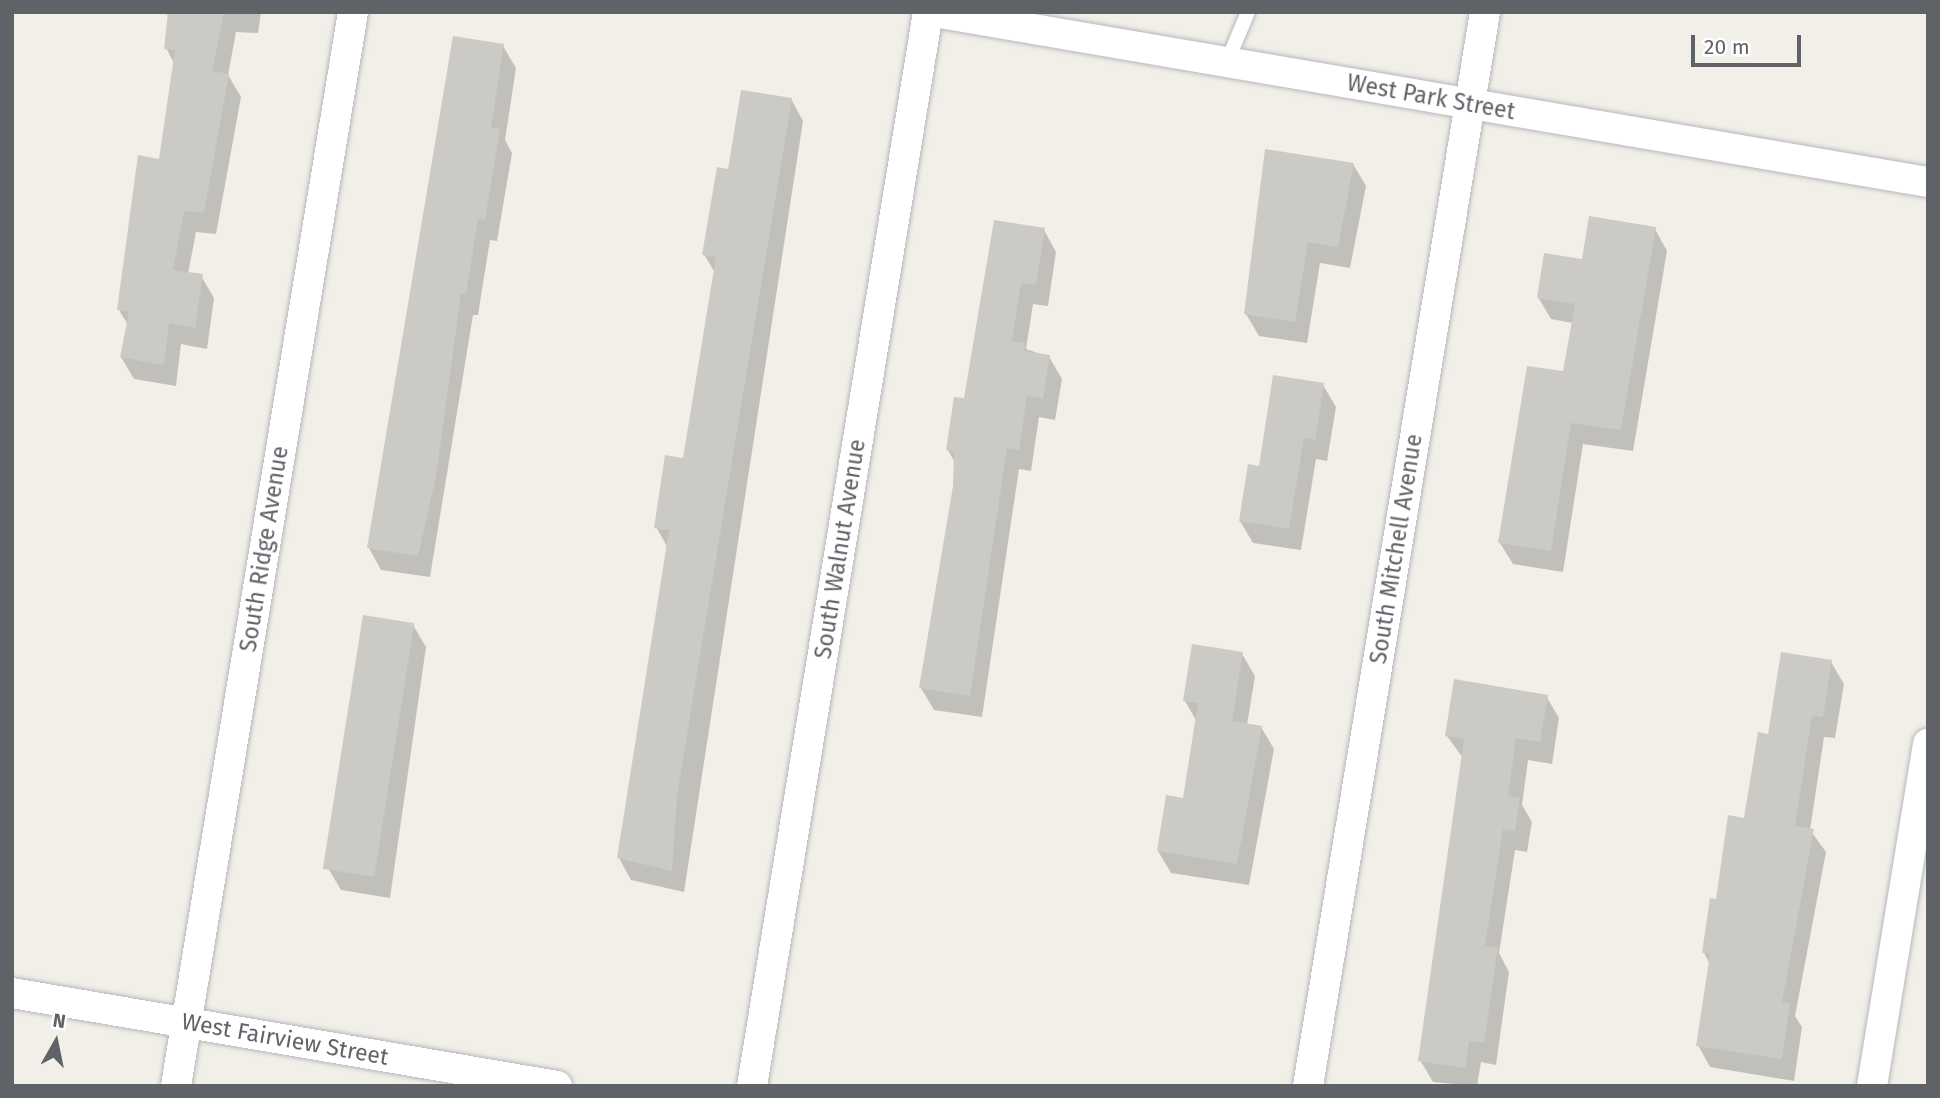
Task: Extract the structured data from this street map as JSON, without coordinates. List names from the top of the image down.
{
  "streets": {
    "street": [
      "West Park Street",
      "South Ridge Avenue",
      "South Walnut Avenue",
      "South Mitchell Avenue",
      "West Fairview Street"
    ]
  },
  "crossings": [
    ["West Park Street", "South Mitchell Avenue"],
    ["South Ridge Avenue", "West Fairview Street"]
  ],
  "scale_bar": "20 m",
  "north": "top"
}
